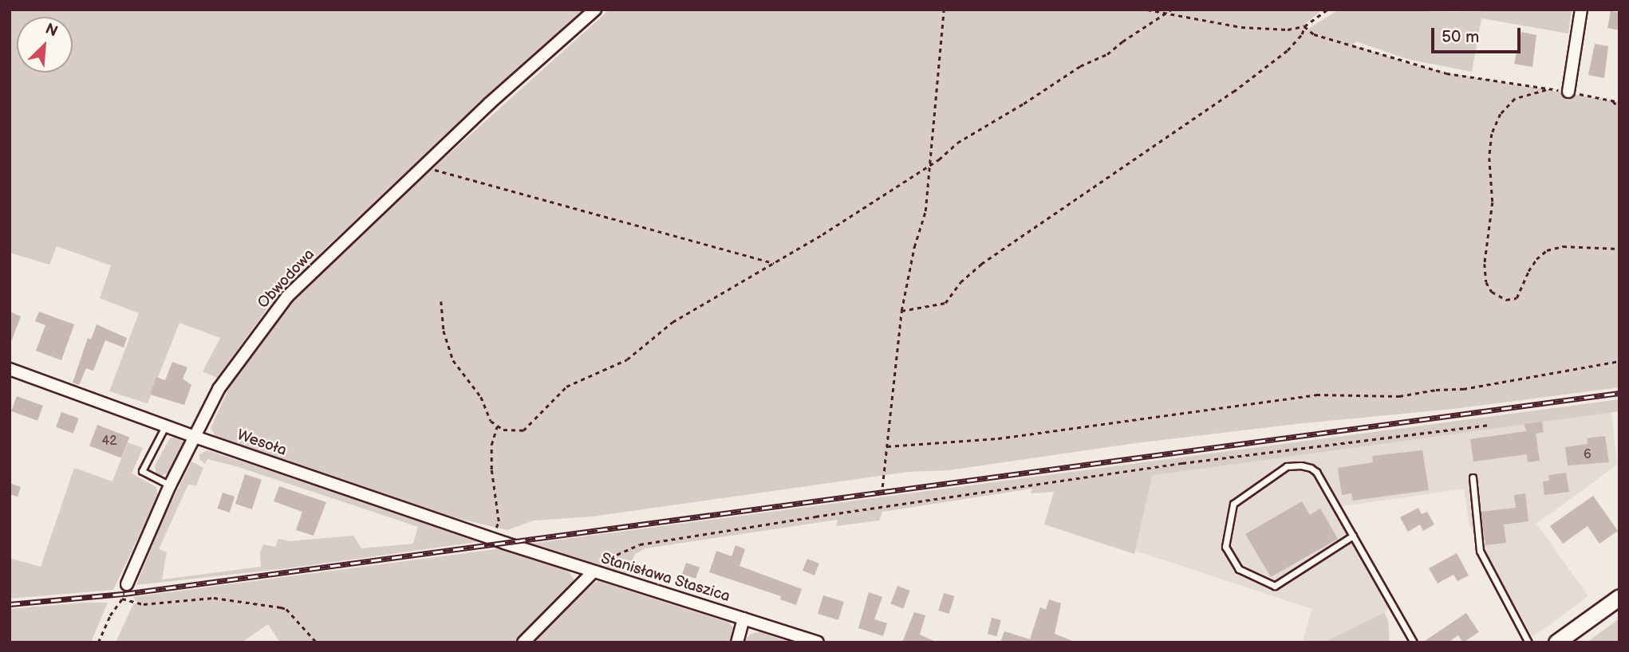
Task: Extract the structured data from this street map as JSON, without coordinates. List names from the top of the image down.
{
  "streets": {
    "street": ["Obwodowa", "Wesoła", "Stanisława Staszica"]
  },
  "crossings": [
    ["Obwodowa", "Wesoła"],
    ["Wesoła", "Stanisława Staszica"]
  ],
  "house_numbers": ["42", "6"],
  "scale_bar": "50 m",
  "north": "top right"
}
